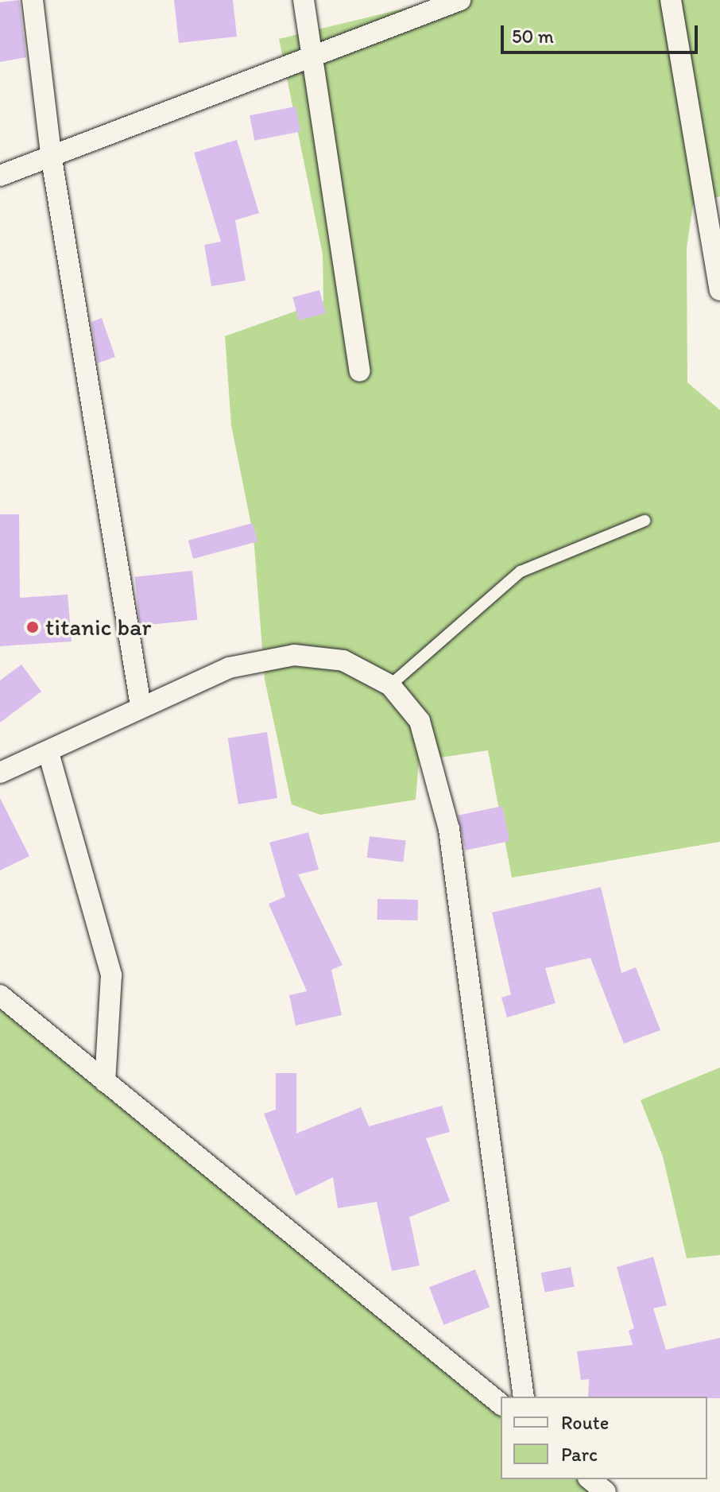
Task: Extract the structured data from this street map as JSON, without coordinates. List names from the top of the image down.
{
  "places": ["titanic bar"],
  "legend": ["Route", "Parc"],
  "scale_bar": "50 m"
}
